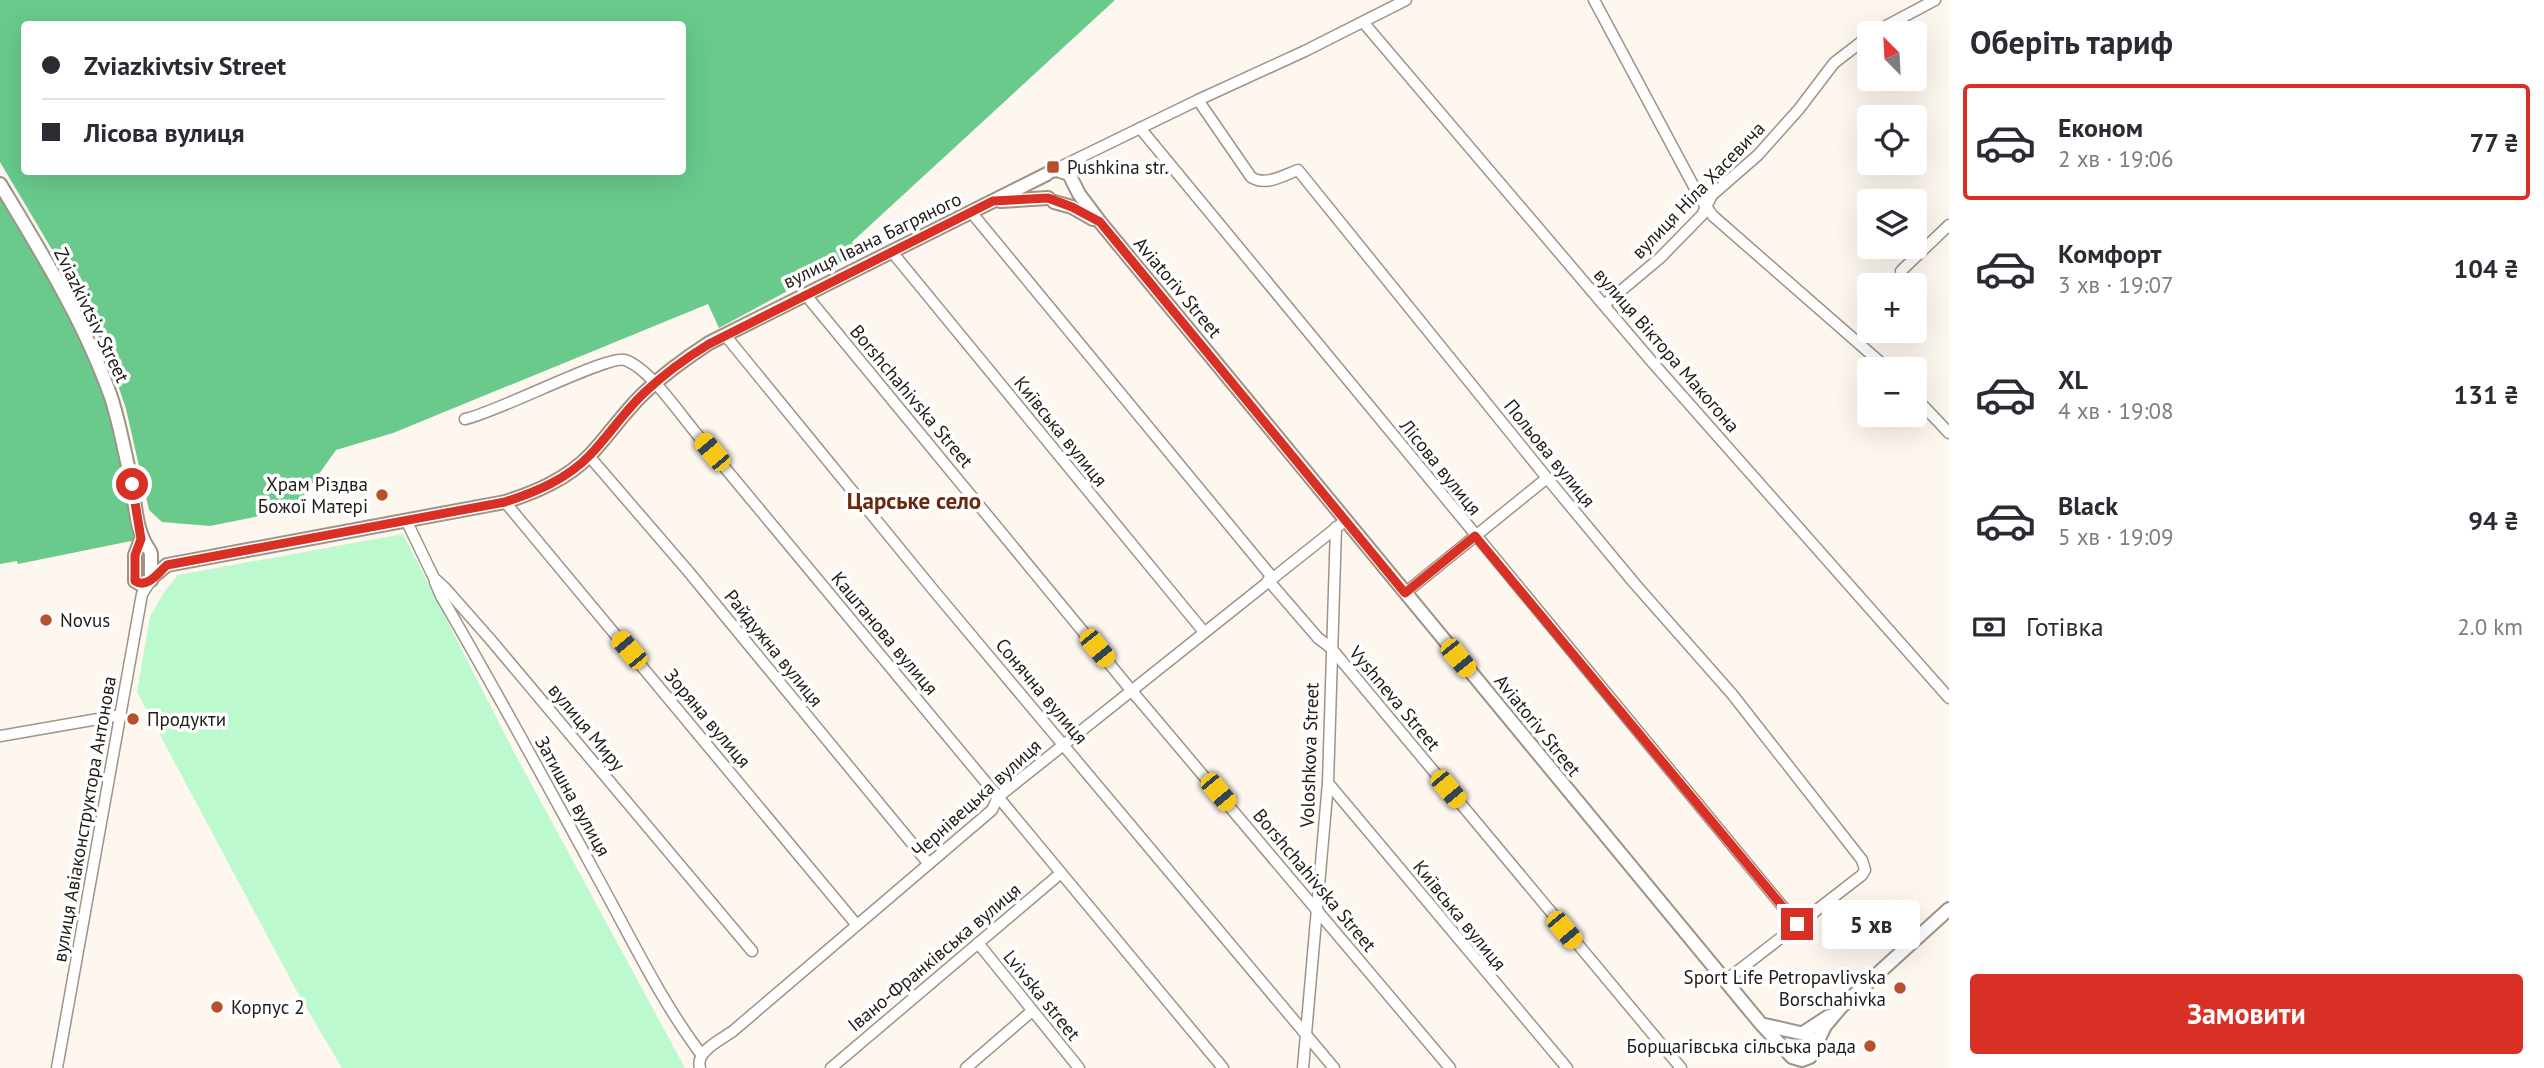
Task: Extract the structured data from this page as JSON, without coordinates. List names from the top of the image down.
{
  "streets": {
    "main road": ["вулиця Івана Багряного", "Aviatoriv Street", "Zviazkivtsiv Street"],
    "street": [
      "вулиця Ніла Хасевича",
      "вулиця Віктора Макогона",
      "Borshchahivska Street",
      "Київська вулиця",
      "Польова вулиця",
      "Лісова вулиця",
      "Каштанова вулиця",
      "Райдужна вулиця",
      "Сонячна вулиця",
      "Vyshneva Street",
      "Зоряна вулиця",
      "вулиця Миру",
      "Voloshkova Street",
      "Затишна вулиця",
      "Чернівецька вулиця",
      "вулиця Авіаконструктора Антонова",
      "Івано-Франківська вулиця",
      "Lvivska street"
    ]
  },
  "crossings": [
    ["вулиця Ніла Хасевича", "вулиця Віктора Макогона"],
    ["вулиця Івана Багряного", "Aviatoriv Street"],
    ["вулиця Івана Багряного", "вулиця Віктора Макогона"],
    ["вулиця Івана Багряного", "Borshchahivska Street"],
    ["вулиця Івана Багряного", "Київська вулиця"],
    ["вулиця Івана Багряного", "Польова вулиця"],
    ["вулиця Івана Багряного", "Лісова вулиця"],
    ["вулиця Івана Багряного", "Каштанова вулиця"],
    ["вулиця Івана Багряного", "Райдужна вулиця"],
    ["вулиця Івана Багряного", "Сонячна вулиця"],
    ["вулиця Івана Багряного", "Vyshneva Street"],
    ["вулиця Івана Багряного", "Зоряна вулиця"],
    ["вулиця Івана Багряного", "вулиця Миру"],
    ["вулиця Івана Багряного", "вулиця Авіаконструктора Антонова"],
    ["Aviatoriv Street", "Voloshkova Street"],
    ["Aviatoriv Street", "Чернівецька вулиця"],
    ["Borshchahivska Street", "Voloshkova Street"],
    ["Borshchahivska Street", "Чернівецька вулиця"],
    ["Київська вулиця", "Voloshkova Street"],
    ["Київська вулиця", "Чернівецька вулиця"],
    ["Польова вулиця", "Лісова вулиця"],
    ["Каштанова вулиця", "Чернівецька вулиця"],
    ["Каштанова вулиця", "Івано-Франківська вулиця"],
    ["Райдужна вулиця", "Чернівецька вулиця"],
    ["Сонячна вулиця", "Voloshkova Street"],
    ["Сонячна вулиця", "Чернівецька вулиця"],
    ["Vyshneva Street", "Voloshkova Street"],
    ["Vyshneva Street", "Чернівецька вулиця"],
    ["Зоряна вулиця", "Чернівецька вулиця"],
    ["вулиця Миру", "Затишна вулиця"],
    ["Voloshkova Street", "Чернівецька вулиця"],
    ["Затишна вулиця", "Чернівецька вулиця"],
    ["Івано-Франківська вулиця", "Lvivska street"]
  ],
  "districts": ["Царське село"],
  "places": {
    "transit": ["Pushkina str."],
    "other": [
      "Храм Різдва Божої Матері",
      "Novus",
      "Продукти",
      "Sport Life Petropavlivska Borschahivka",
      "Корпус 2",
      "Борщагівська сільська рада"
    ]
  },
  "north": "top left",
  "page": {
    "heading": "Оберіть тариф",
    "map_buttons": ["+", "−"],
    "banner": ["Zviazkivtsiv Street", "Лісова вулиця"],
    "list": [
      {
        "name": "Економ",
        "note": "2 хв · 19:06",
        "value": "77 ₴"
      },
      {
        "name": "Комфорт",
        "note": "3 хв · 19:07",
        "value": "104 ₴"
      },
      {
        "name": "XL",
        "note": "4 хв · 19:08",
        "value": "131 ₴"
      },
      {
        "name": "Black",
        "note": "5 хв · 19:09",
        "value": "94 ₴"
      }
    ],
    "pay": ["Готівка", "2.0 km"],
    "bubble": "5 хв",
    "buttons": "Замовити"
  }
}
